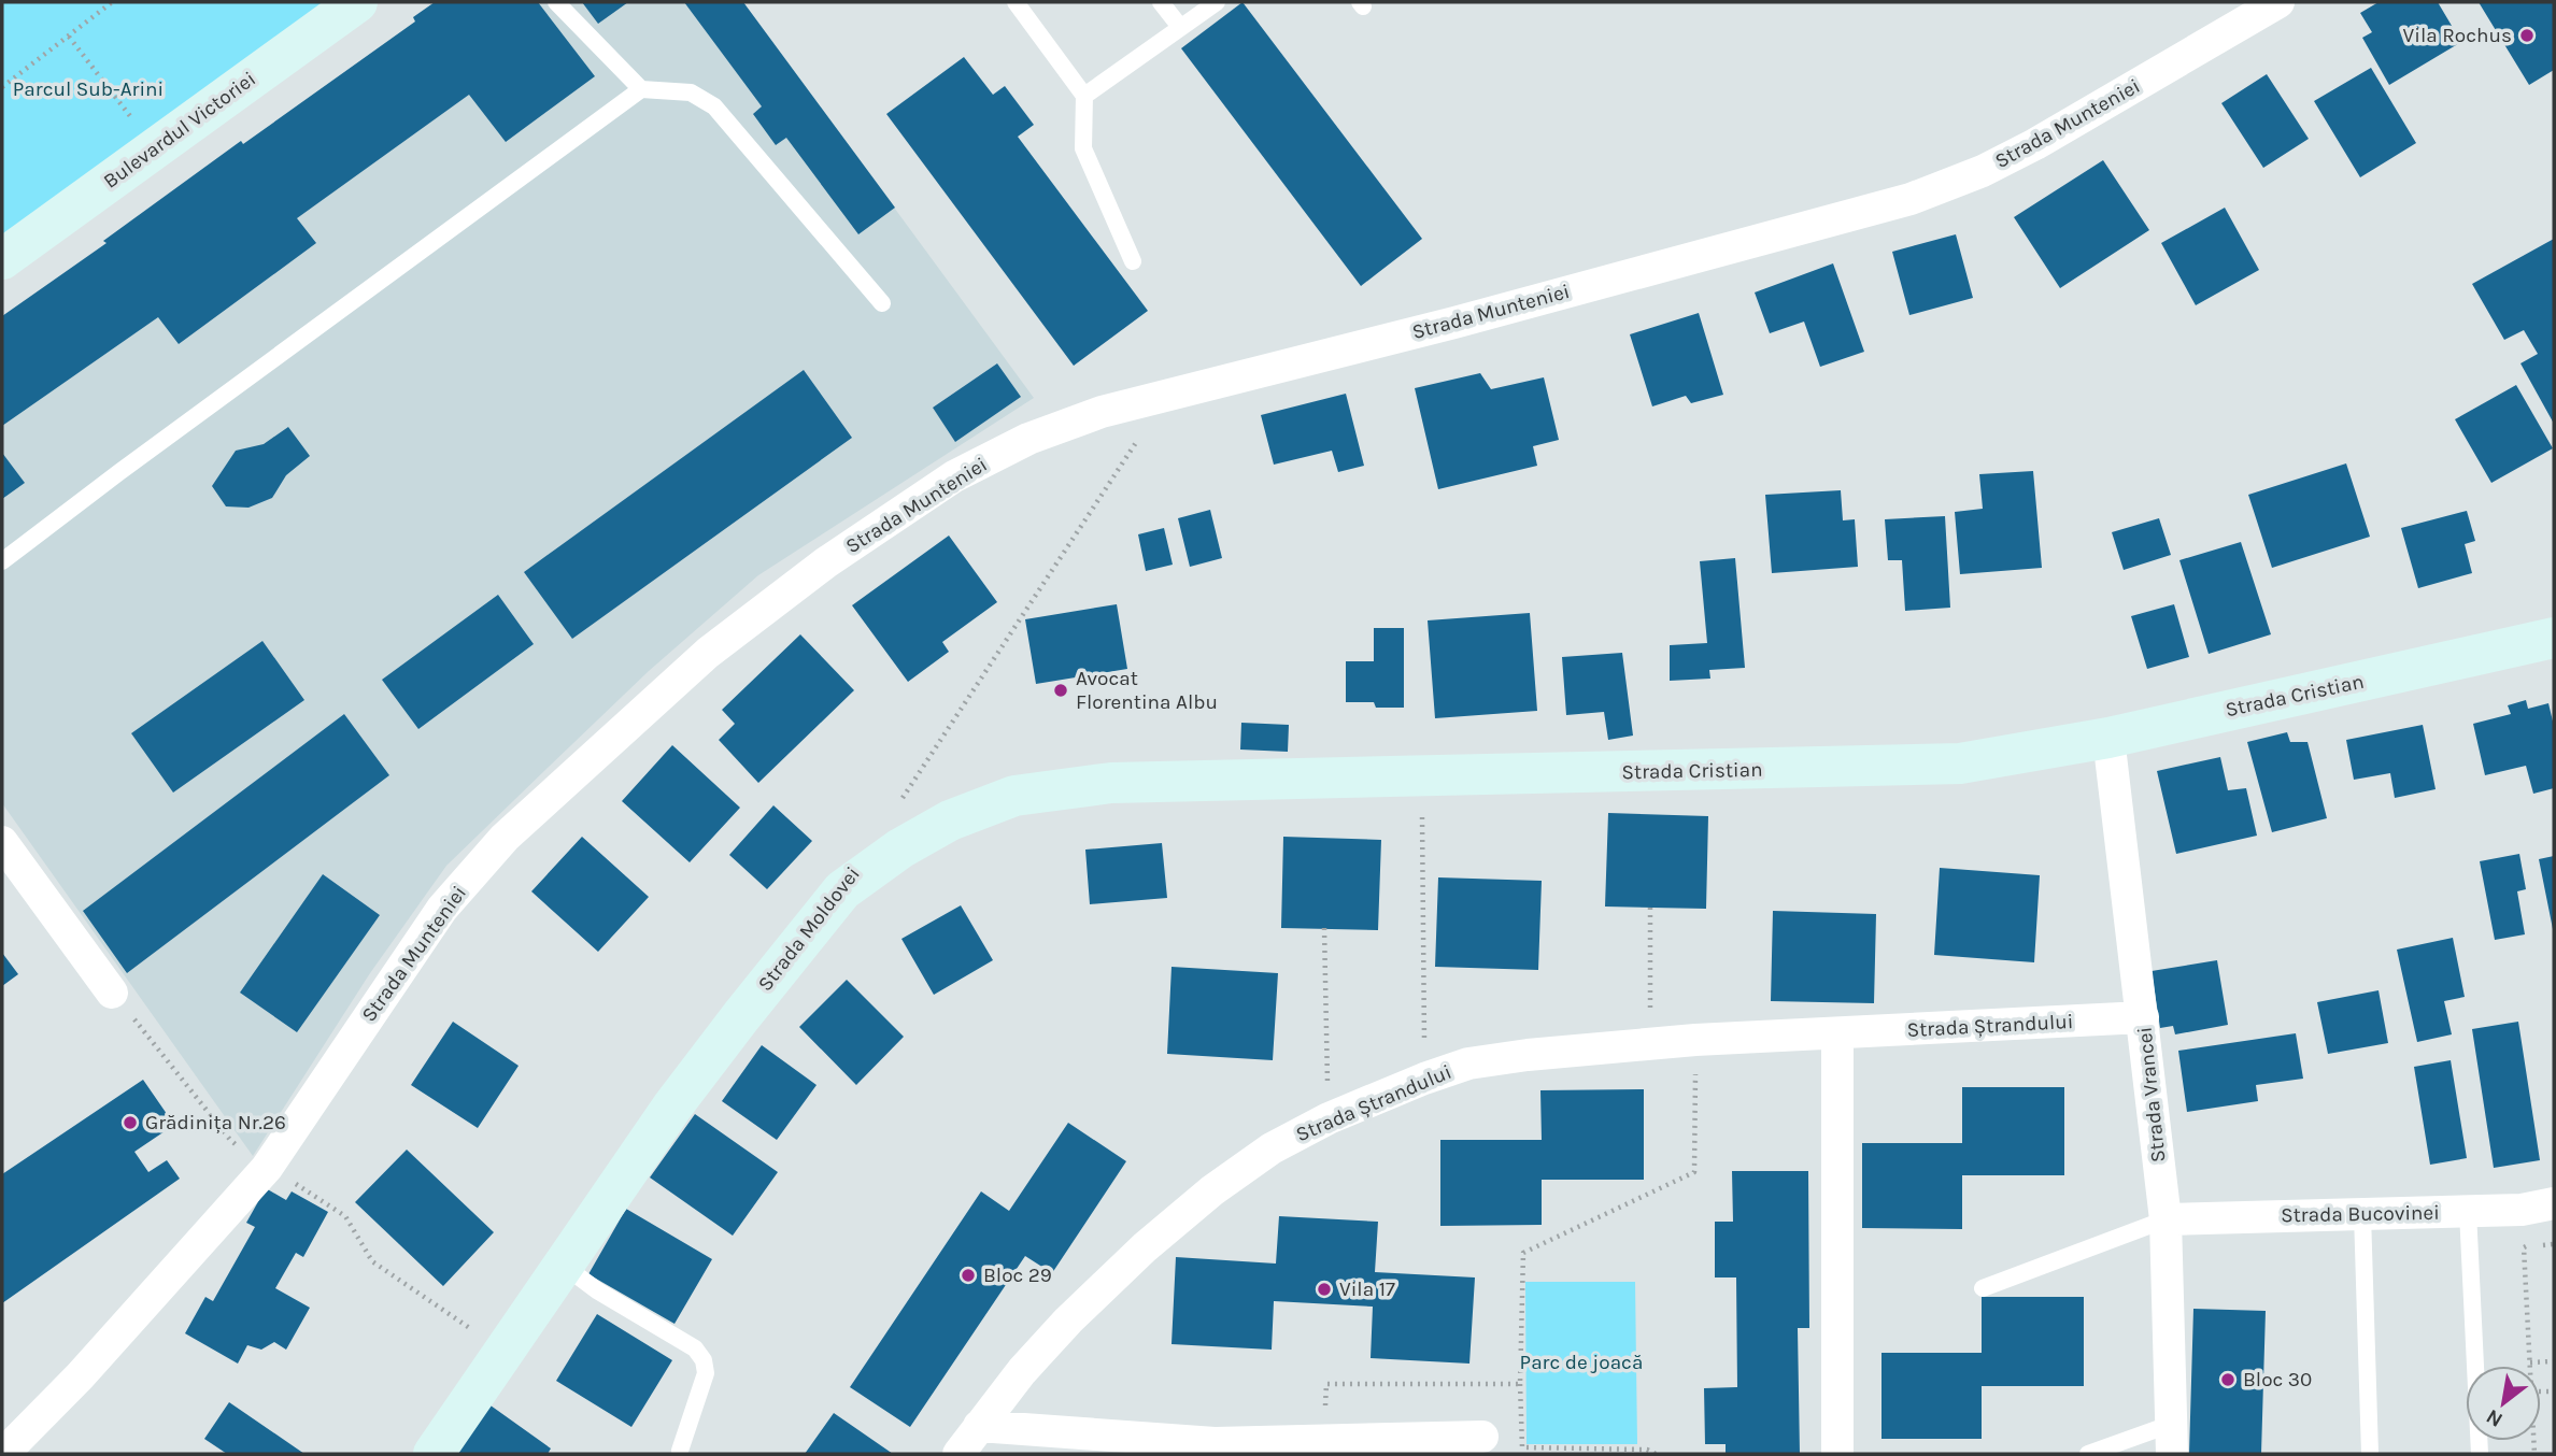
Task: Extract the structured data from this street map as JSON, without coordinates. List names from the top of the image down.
{
  "streets": {
    "street": [
      "Strada Munteniei",
      "Bulevardul Victoriei",
      "Strada Cristian",
      "Strada Moldovei",
      "Strada Ștrandului",
      "Strada Vrancei",
      "Strada Bucovinei"
    ]
  },
  "crossings": [
    ["Strada Cristian", "Strada Moldovei"],
    ["Strada Cristian", "Strada Vrancei"],
    ["Strada Ștrandului", "Strada Vrancei"],
    ["Strada Vrancei", "Strada Bucovinei"]
  ],
  "parks": ["Parcul Sub-Arini", "Parc de joacă"],
  "places": [
    "Vila Rochus",
    "Avocat Florentina Albu",
    "Grădinița Nr.26",
    "Bloc 29",
    "Vila 17",
    "Bloc 30"
  ],
  "north": "bottom left"
}
